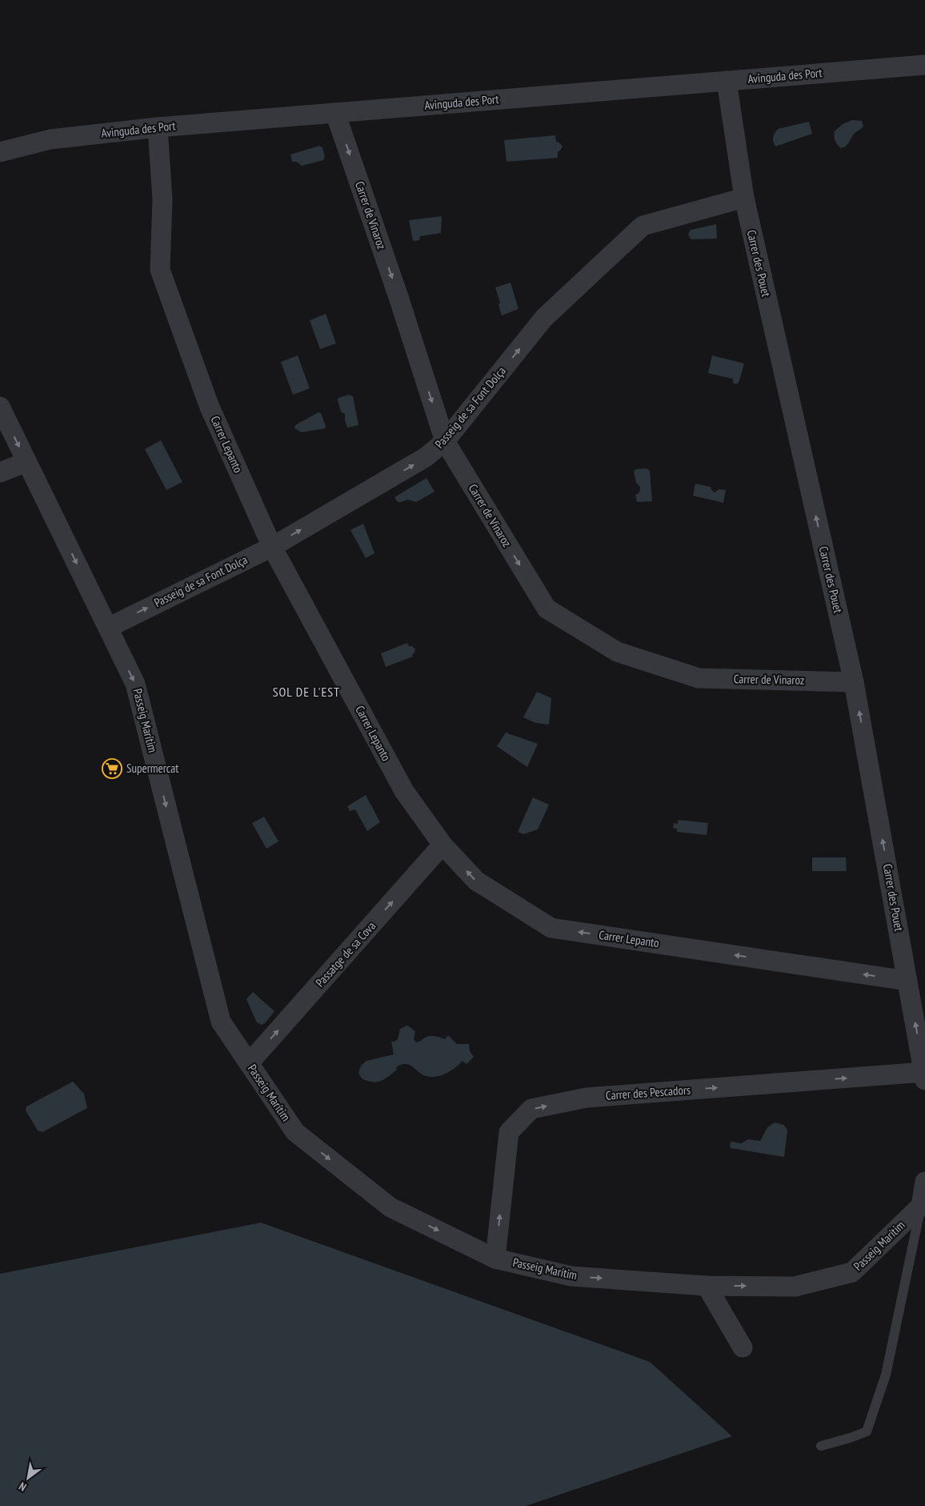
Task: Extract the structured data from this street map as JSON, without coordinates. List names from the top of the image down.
{
  "streets": {
    "street": [
      "Avinguda des Port",
      "Carrer de Vinaroz",
      "Carrer des Pouet",
      "Passeig de sa Font Dolça",
      "Carrer Lepanto",
      "Passeig Marítim",
      "Passatge de sa Cova",
      "Carrer des Pescadors"
    ]
  },
  "crossings": [
    ["Avinguda des Port", "Carrer de Vinaroz"],
    ["Avinguda des Port", "Carrer des Pouet"],
    ["Avinguda des Port", "Carrer Lepanto"],
    ["Carrer de Vinaroz", "Carrer des Pouet"],
    ["Carrer de Vinaroz", "Passeig de sa Font Dolça"],
    ["Carrer des Pouet", "Passeig de sa Font Dolça"],
    ["Carrer des Pouet", "Carrer Lepanto"],
    ["Carrer des Pouet", "Carrer des Pescadors"],
    ["Passeig de sa Font Dolça", "Carrer Lepanto"],
    ["Passeig de sa Font Dolça", "Passeig Marítim"],
    ["Carrer Lepanto", "Passatge de sa Cova"],
    ["Passeig Marítim", "Passatge de sa Cova"],
    ["Passeig Marítim", "Carrer des Pescadors"]
  ],
  "one_way": [
    "Carrer de Vinaroz",
    "Carrer des Pouet",
    "Passeig de sa Font Dolça",
    "Carrer Lepanto",
    "Passeig Marítim",
    "Passatge de sa Cova",
    "Carrer des Pescadors"
  ],
  "districts": ["SOL DE L'EST"],
  "places": {
    "supermarket": ["Supermercat"]
  },
  "north": "bottom left"
}
